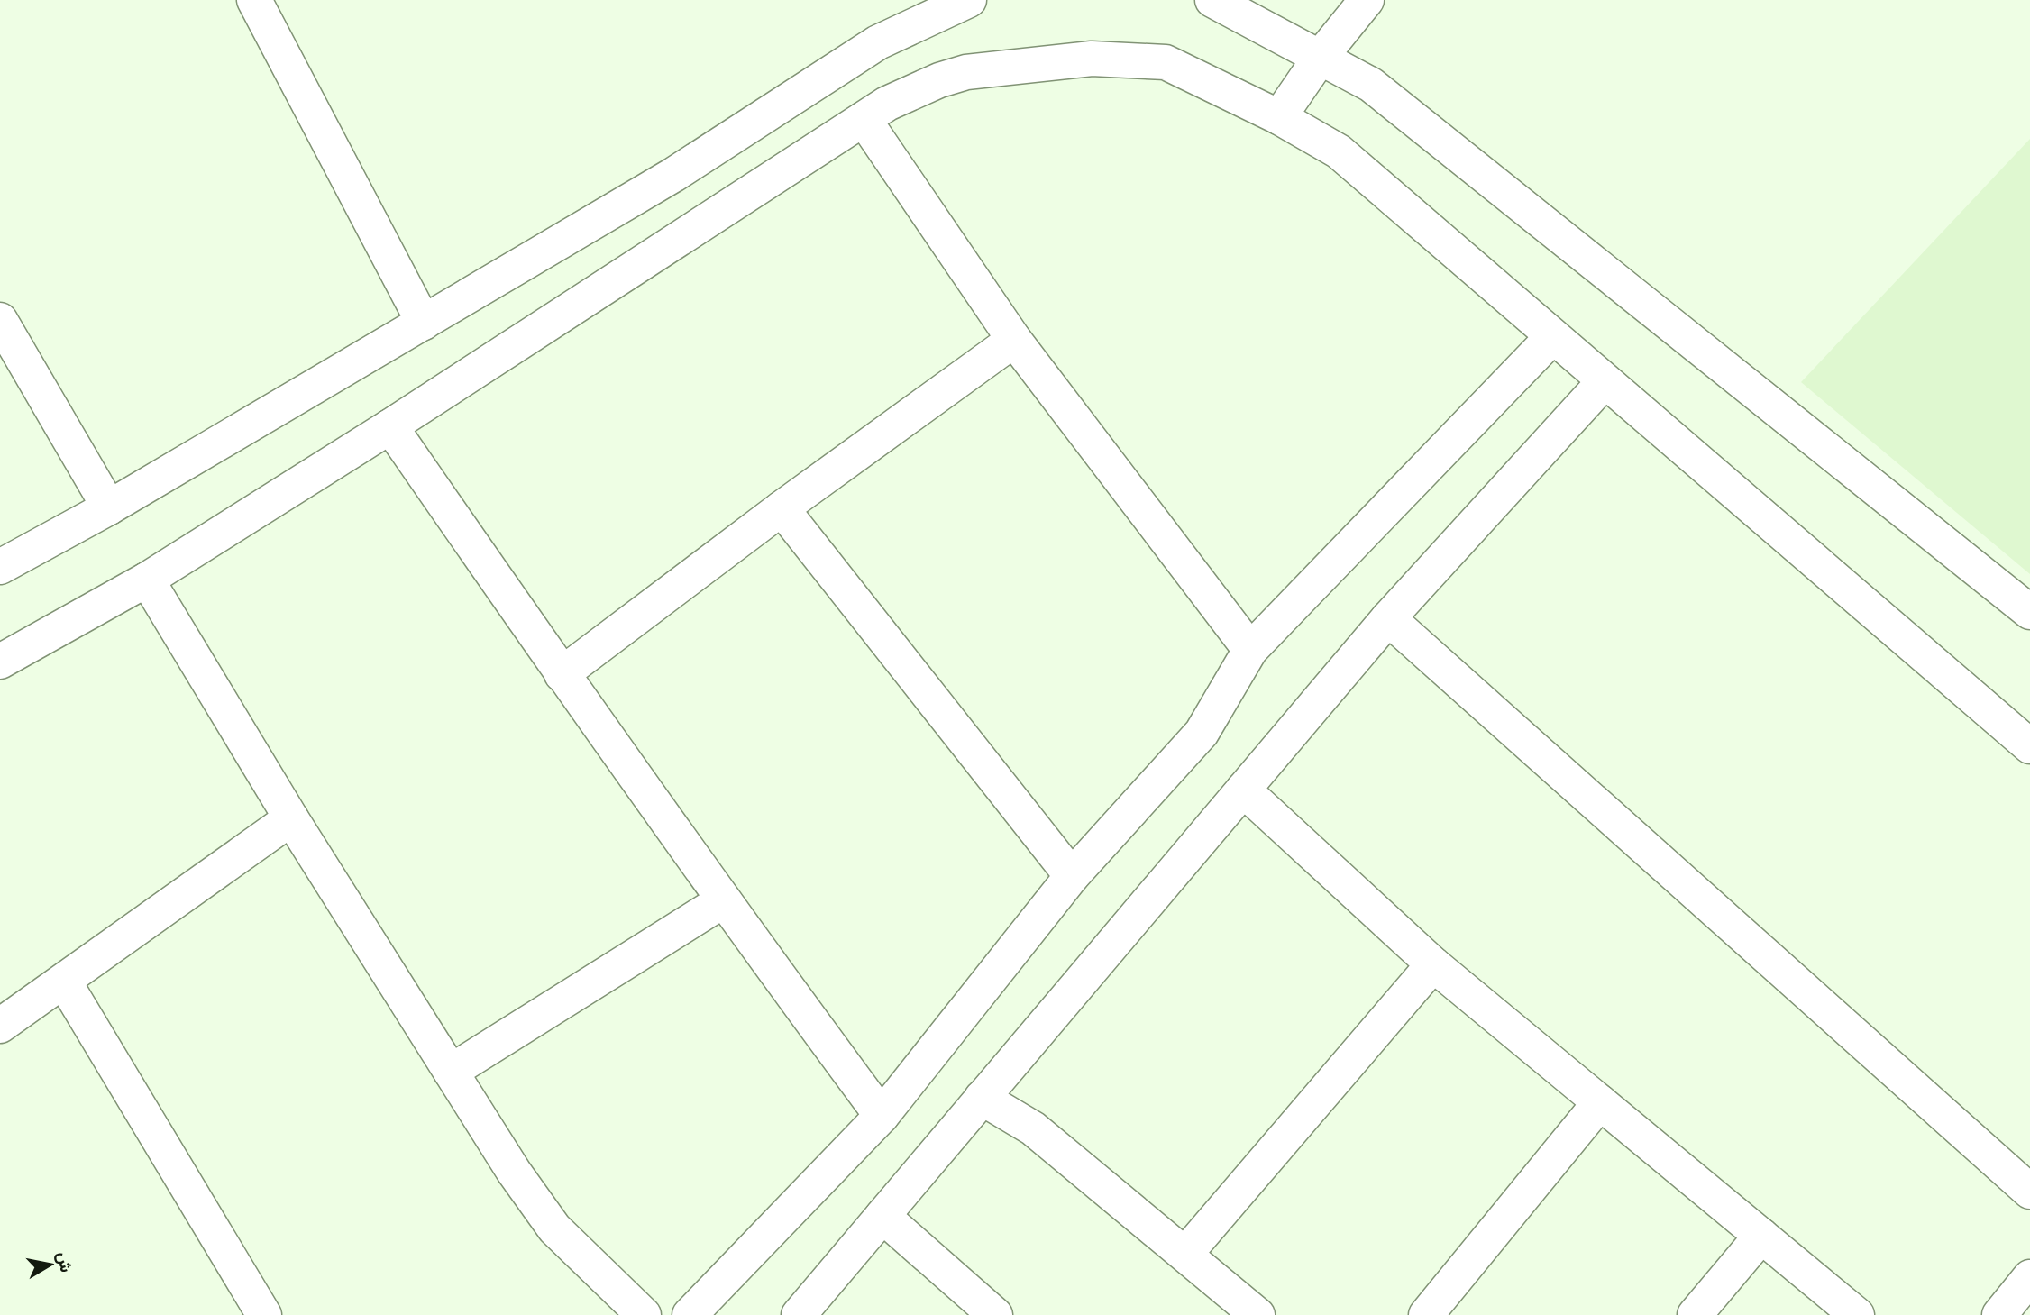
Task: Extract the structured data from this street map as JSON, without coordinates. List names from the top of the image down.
{
  "north": "right"
}
